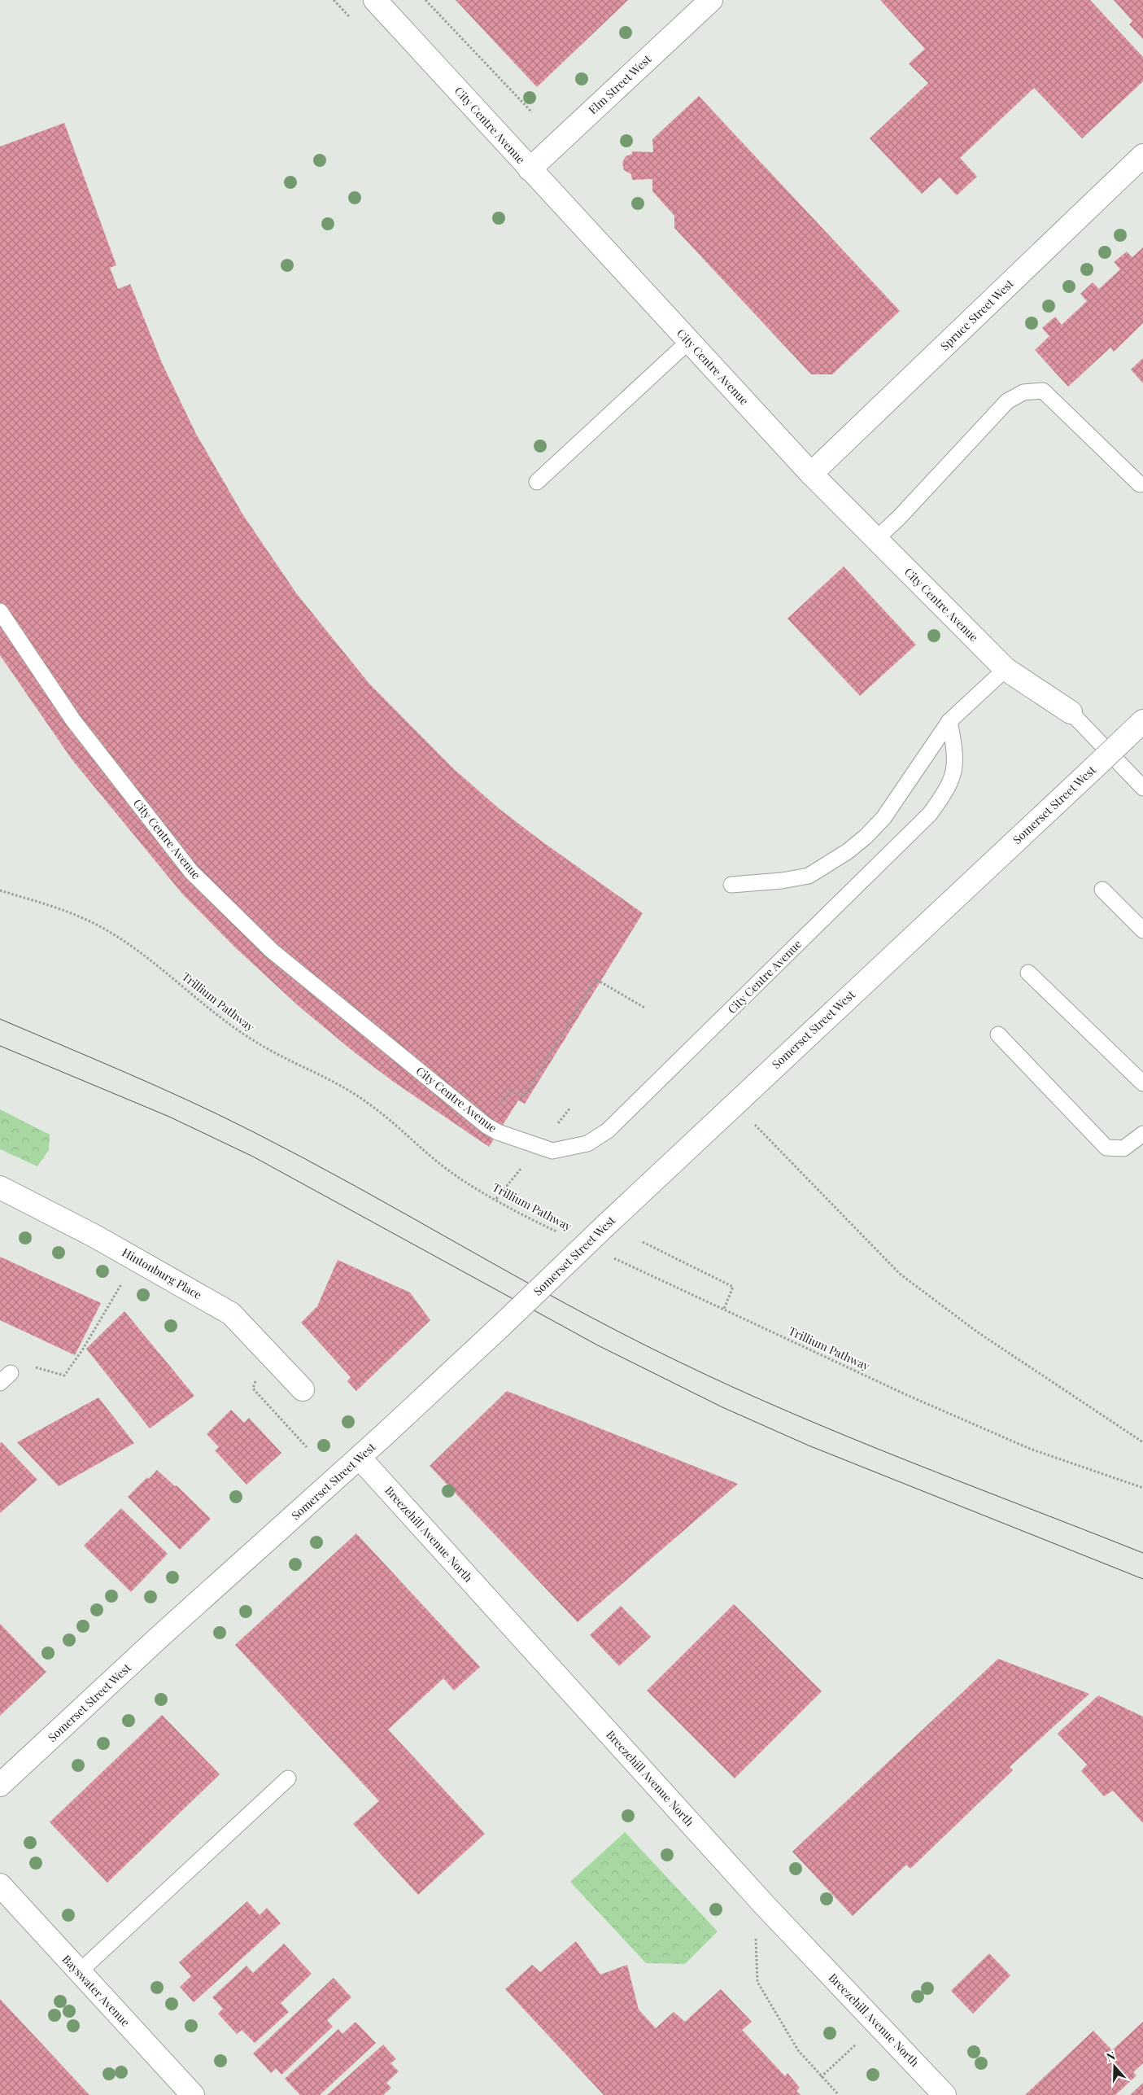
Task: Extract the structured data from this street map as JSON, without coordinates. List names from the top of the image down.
{
  "streets": {
    "street": [
      "Elm Street West",
      "City Centre Avenue",
      "Spruce Street West",
      "Somerset Street West",
      "Hintonburg Place",
      "Breezehill Avenue North",
      "Bayswater Avenue"
    ],
    "path": ["Trillium Pathway"]
  },
  "crossings": [
    ["Elm Street West", "City Centre Avenue"],
    ["City Centre Avenue", "Spruce Street West"],
    ["Somerset Street West", "Breezehill Avenue North"]
  ],
  "north": "top"
}
